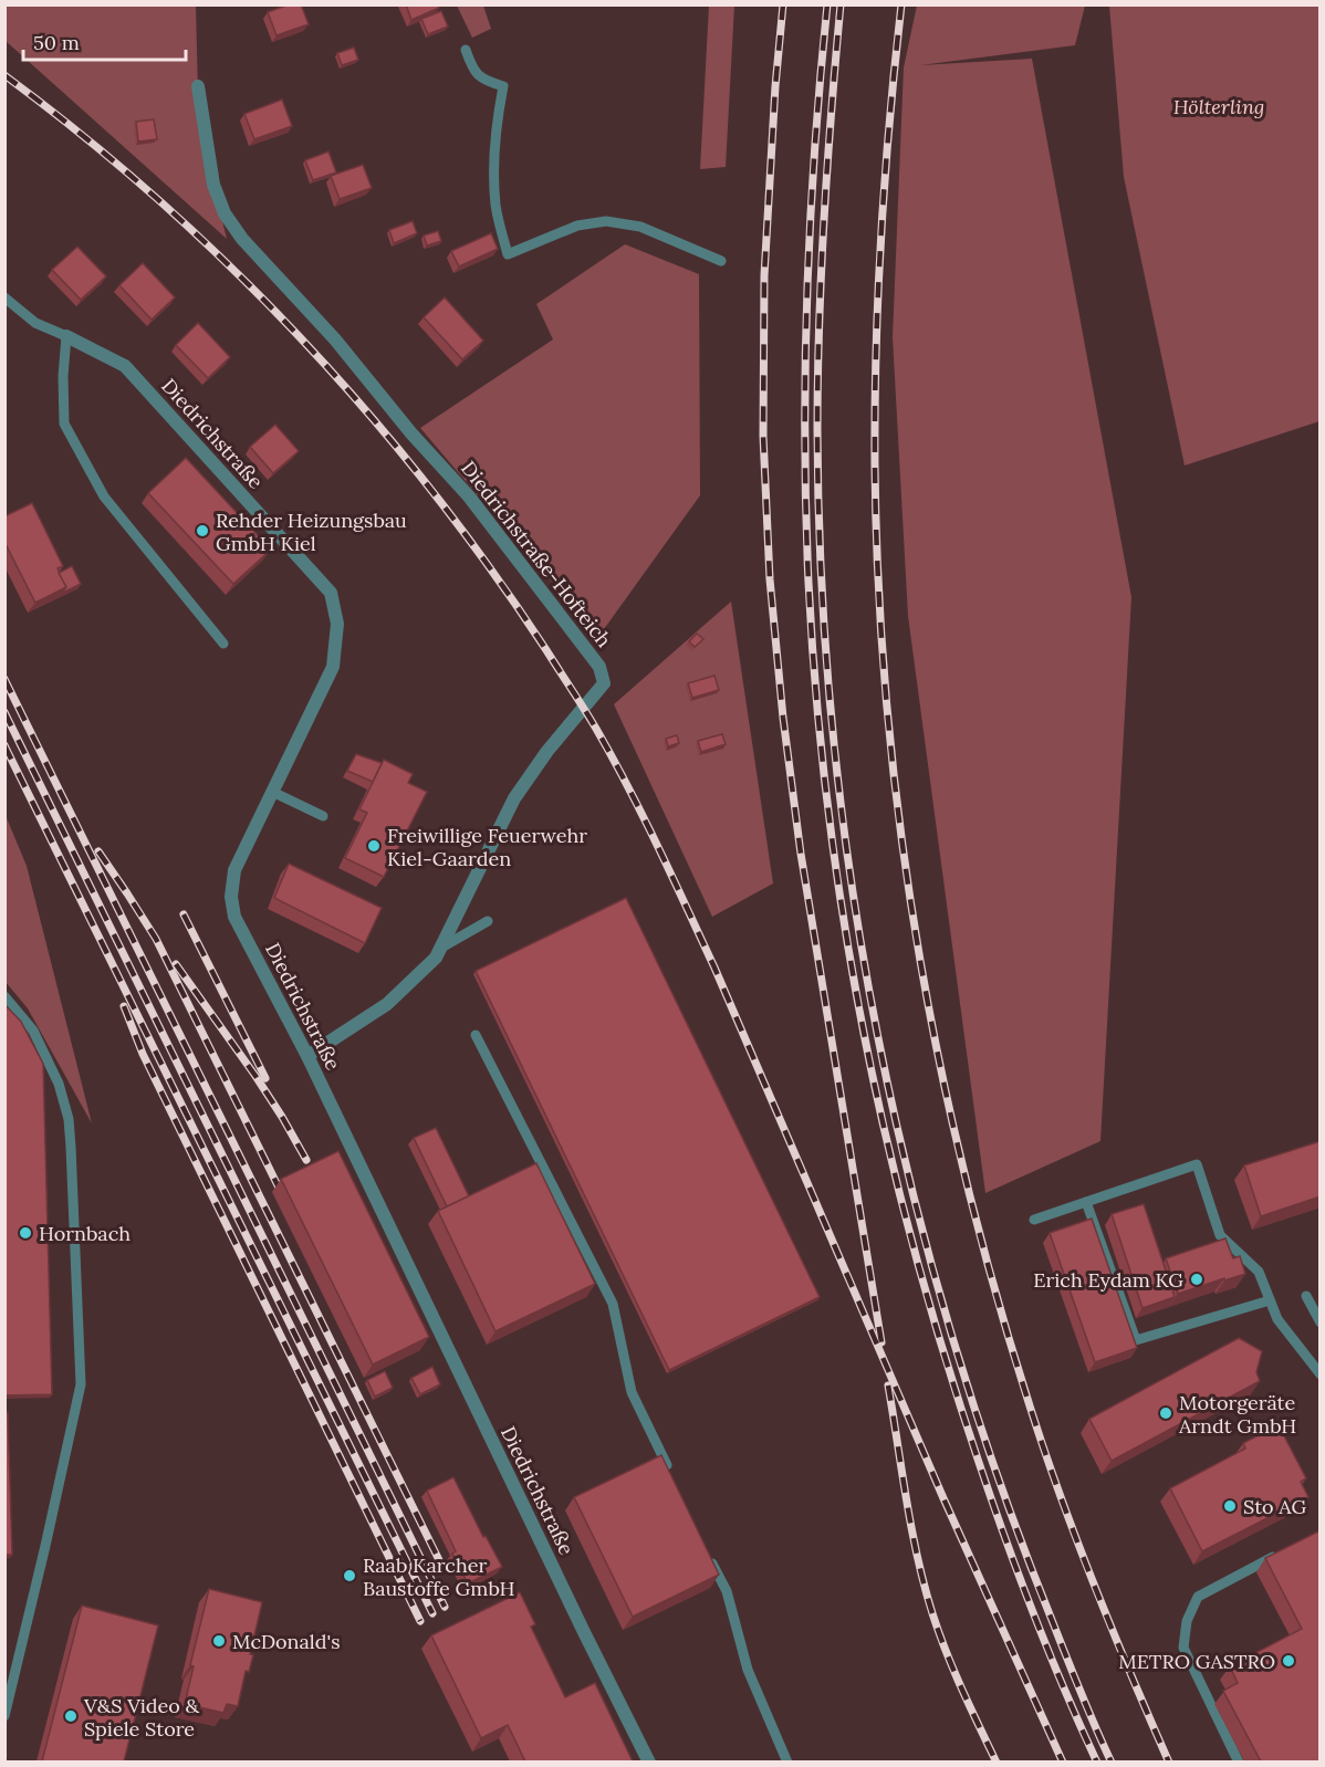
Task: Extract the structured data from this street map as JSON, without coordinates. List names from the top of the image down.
{
  "streets": {
    "street": ["Diedrichstraße", "Diedrichstraße-Hofteich"]
  },
  "crossings": [
    ["Diedrichstraße", "Diedrichstraße-Hofteich"]
  ],
  "parks": ["Hölterling"],
  "places": [
    "Rehder Heizungsbau GmbH Kiel",
    "Freiwillige Feuerwehr Kiel-Gaarden",
    "Hornbach",
    "Erich Eydam KG",
    "Motorgeräte Arndt GmbH",
    "Sto AG",
    "Raab Karcher Baustoffe GmbH",
    "McDonald's",
    "METRO GASTRO",
    "V&S Video & Spiele Store"
  ],
  "scale_bar": "50 m"
}
